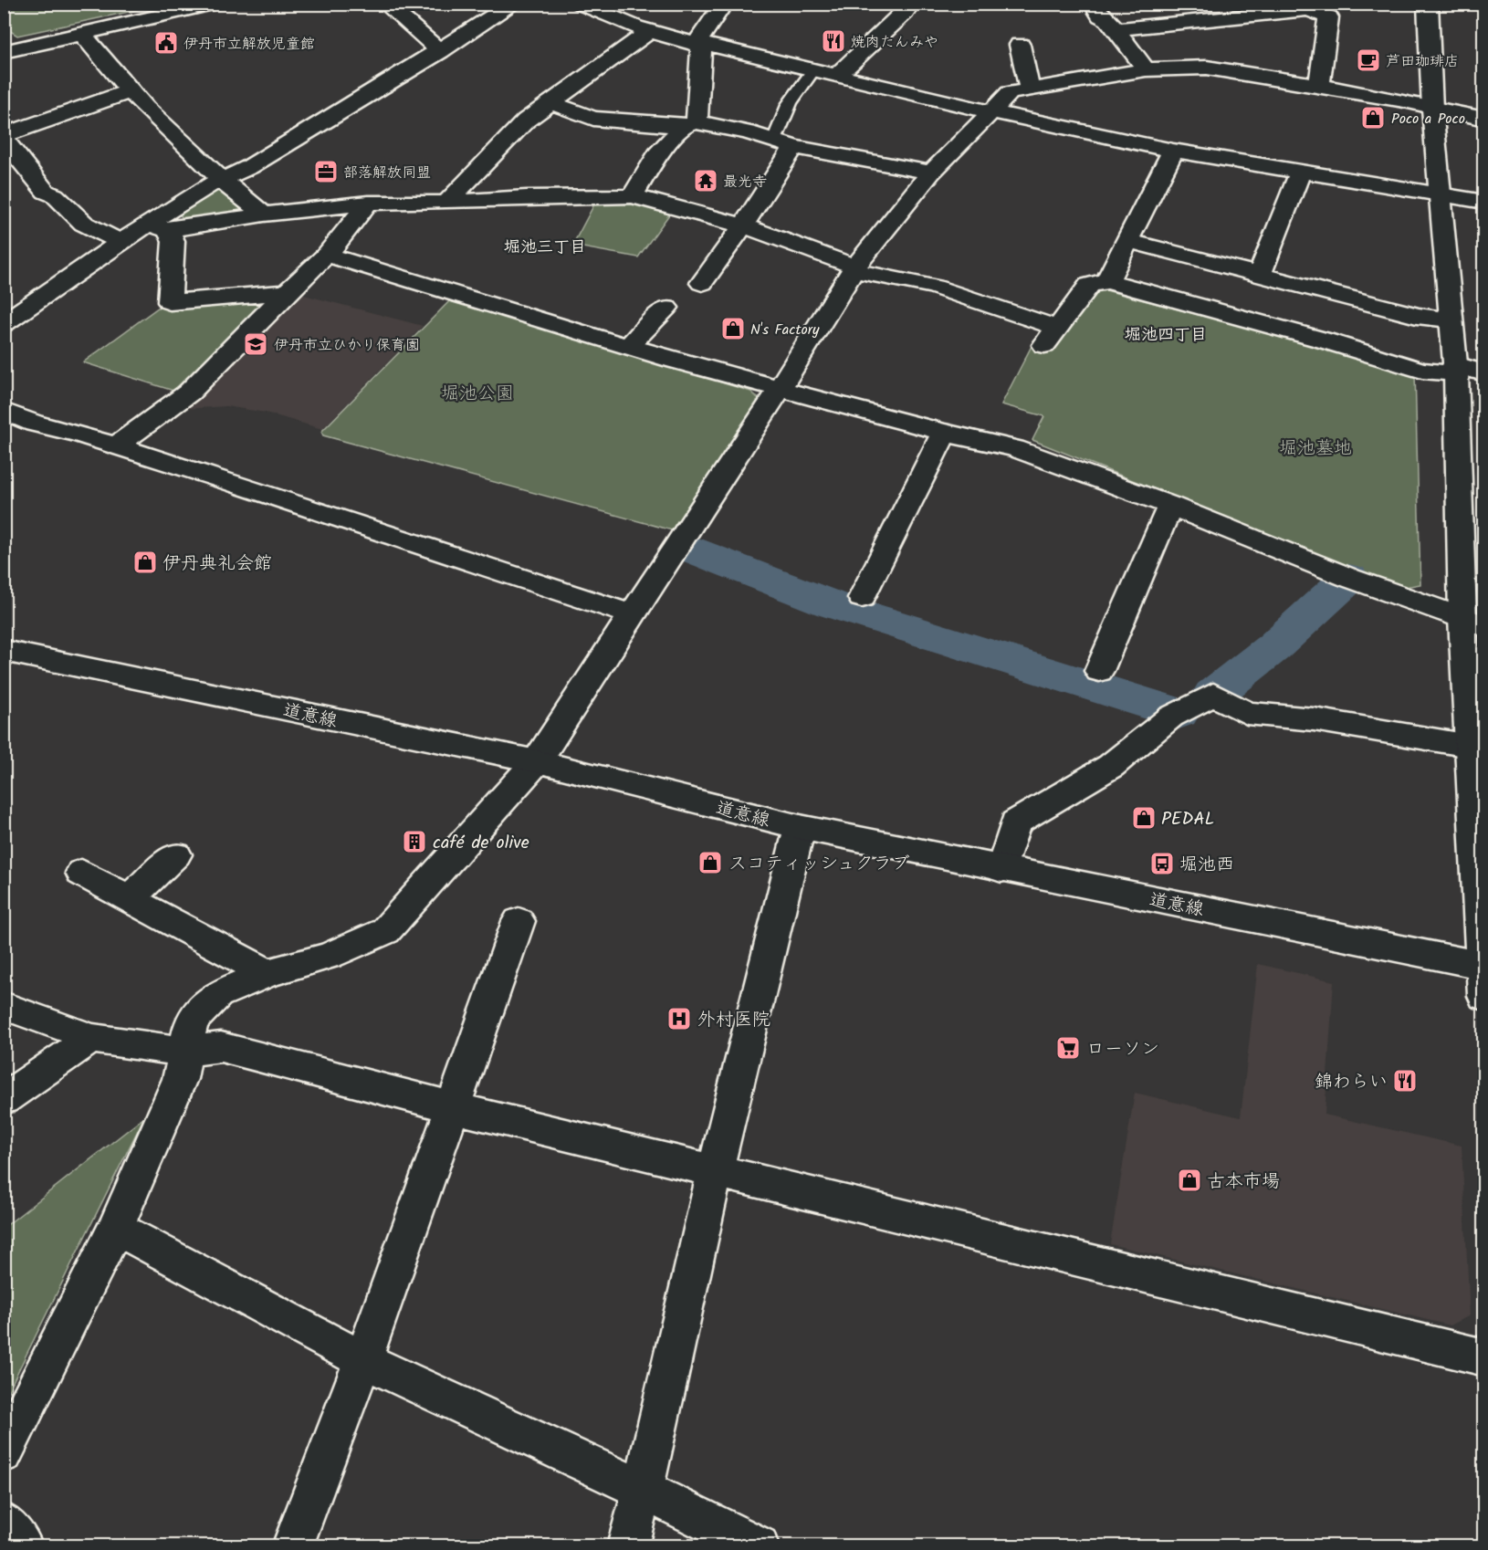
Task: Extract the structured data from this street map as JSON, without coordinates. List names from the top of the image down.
{
  "streets": {
    "street": ["道意線"]
  },
  "districts": ["堀池三丁目", "堀池四丁目"],
  "parks": ["堀池公園", "堀池墓地"],
  "places": {
    "restaurant": ["焼肉たんみや", "錦わらい"],
    "public building": ["伊丹市立解放児童館"],
    "cafe": ["芦田珈琲店"],
    "shop": [
      "Poco a Poco",
      "N's Factory",
      "伊丹典礼会館",
      "PEDAL",
      "スコティッシュクラブ",
      "古本市場"
    ],
    "office": ["部落解放同盟"],
    "temple": ["最光寺"],
    "school or university": ["伊丹市立ひかり保育園"],
    "building": ["café de olive"],
    "bus stop": ["堀池西"],
    "hospital": ["外村医院"],
    "supermarket": ["ローソン"]
  }
}
